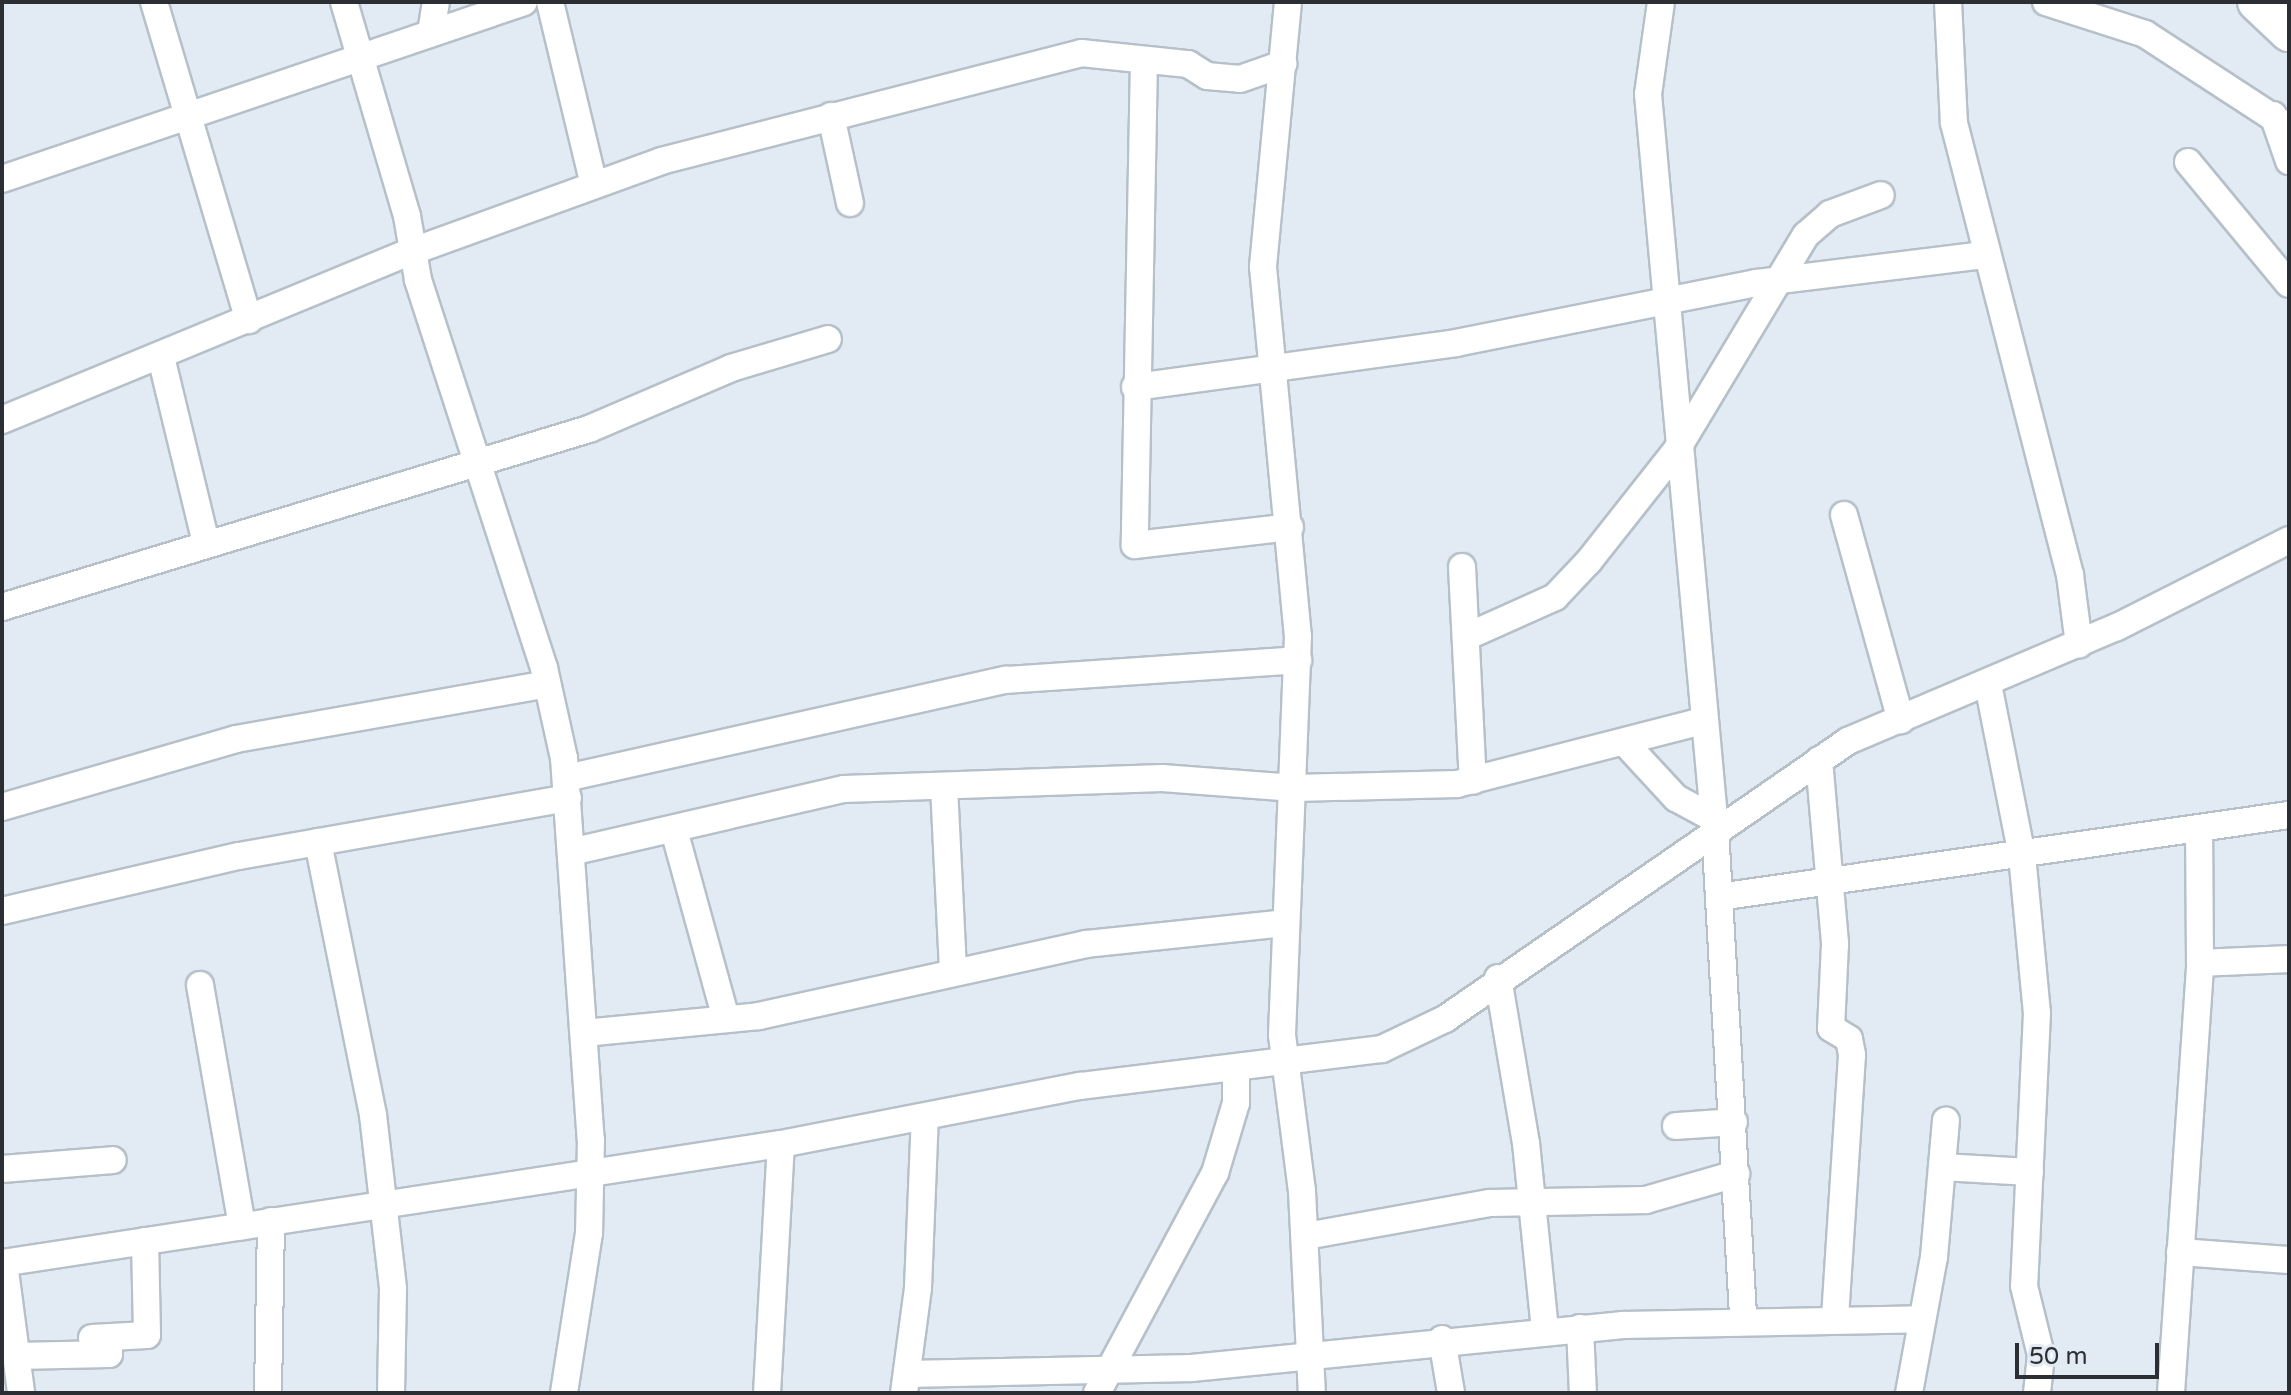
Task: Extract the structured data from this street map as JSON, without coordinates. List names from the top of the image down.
{
  "scale_bar": "50 m"
}
